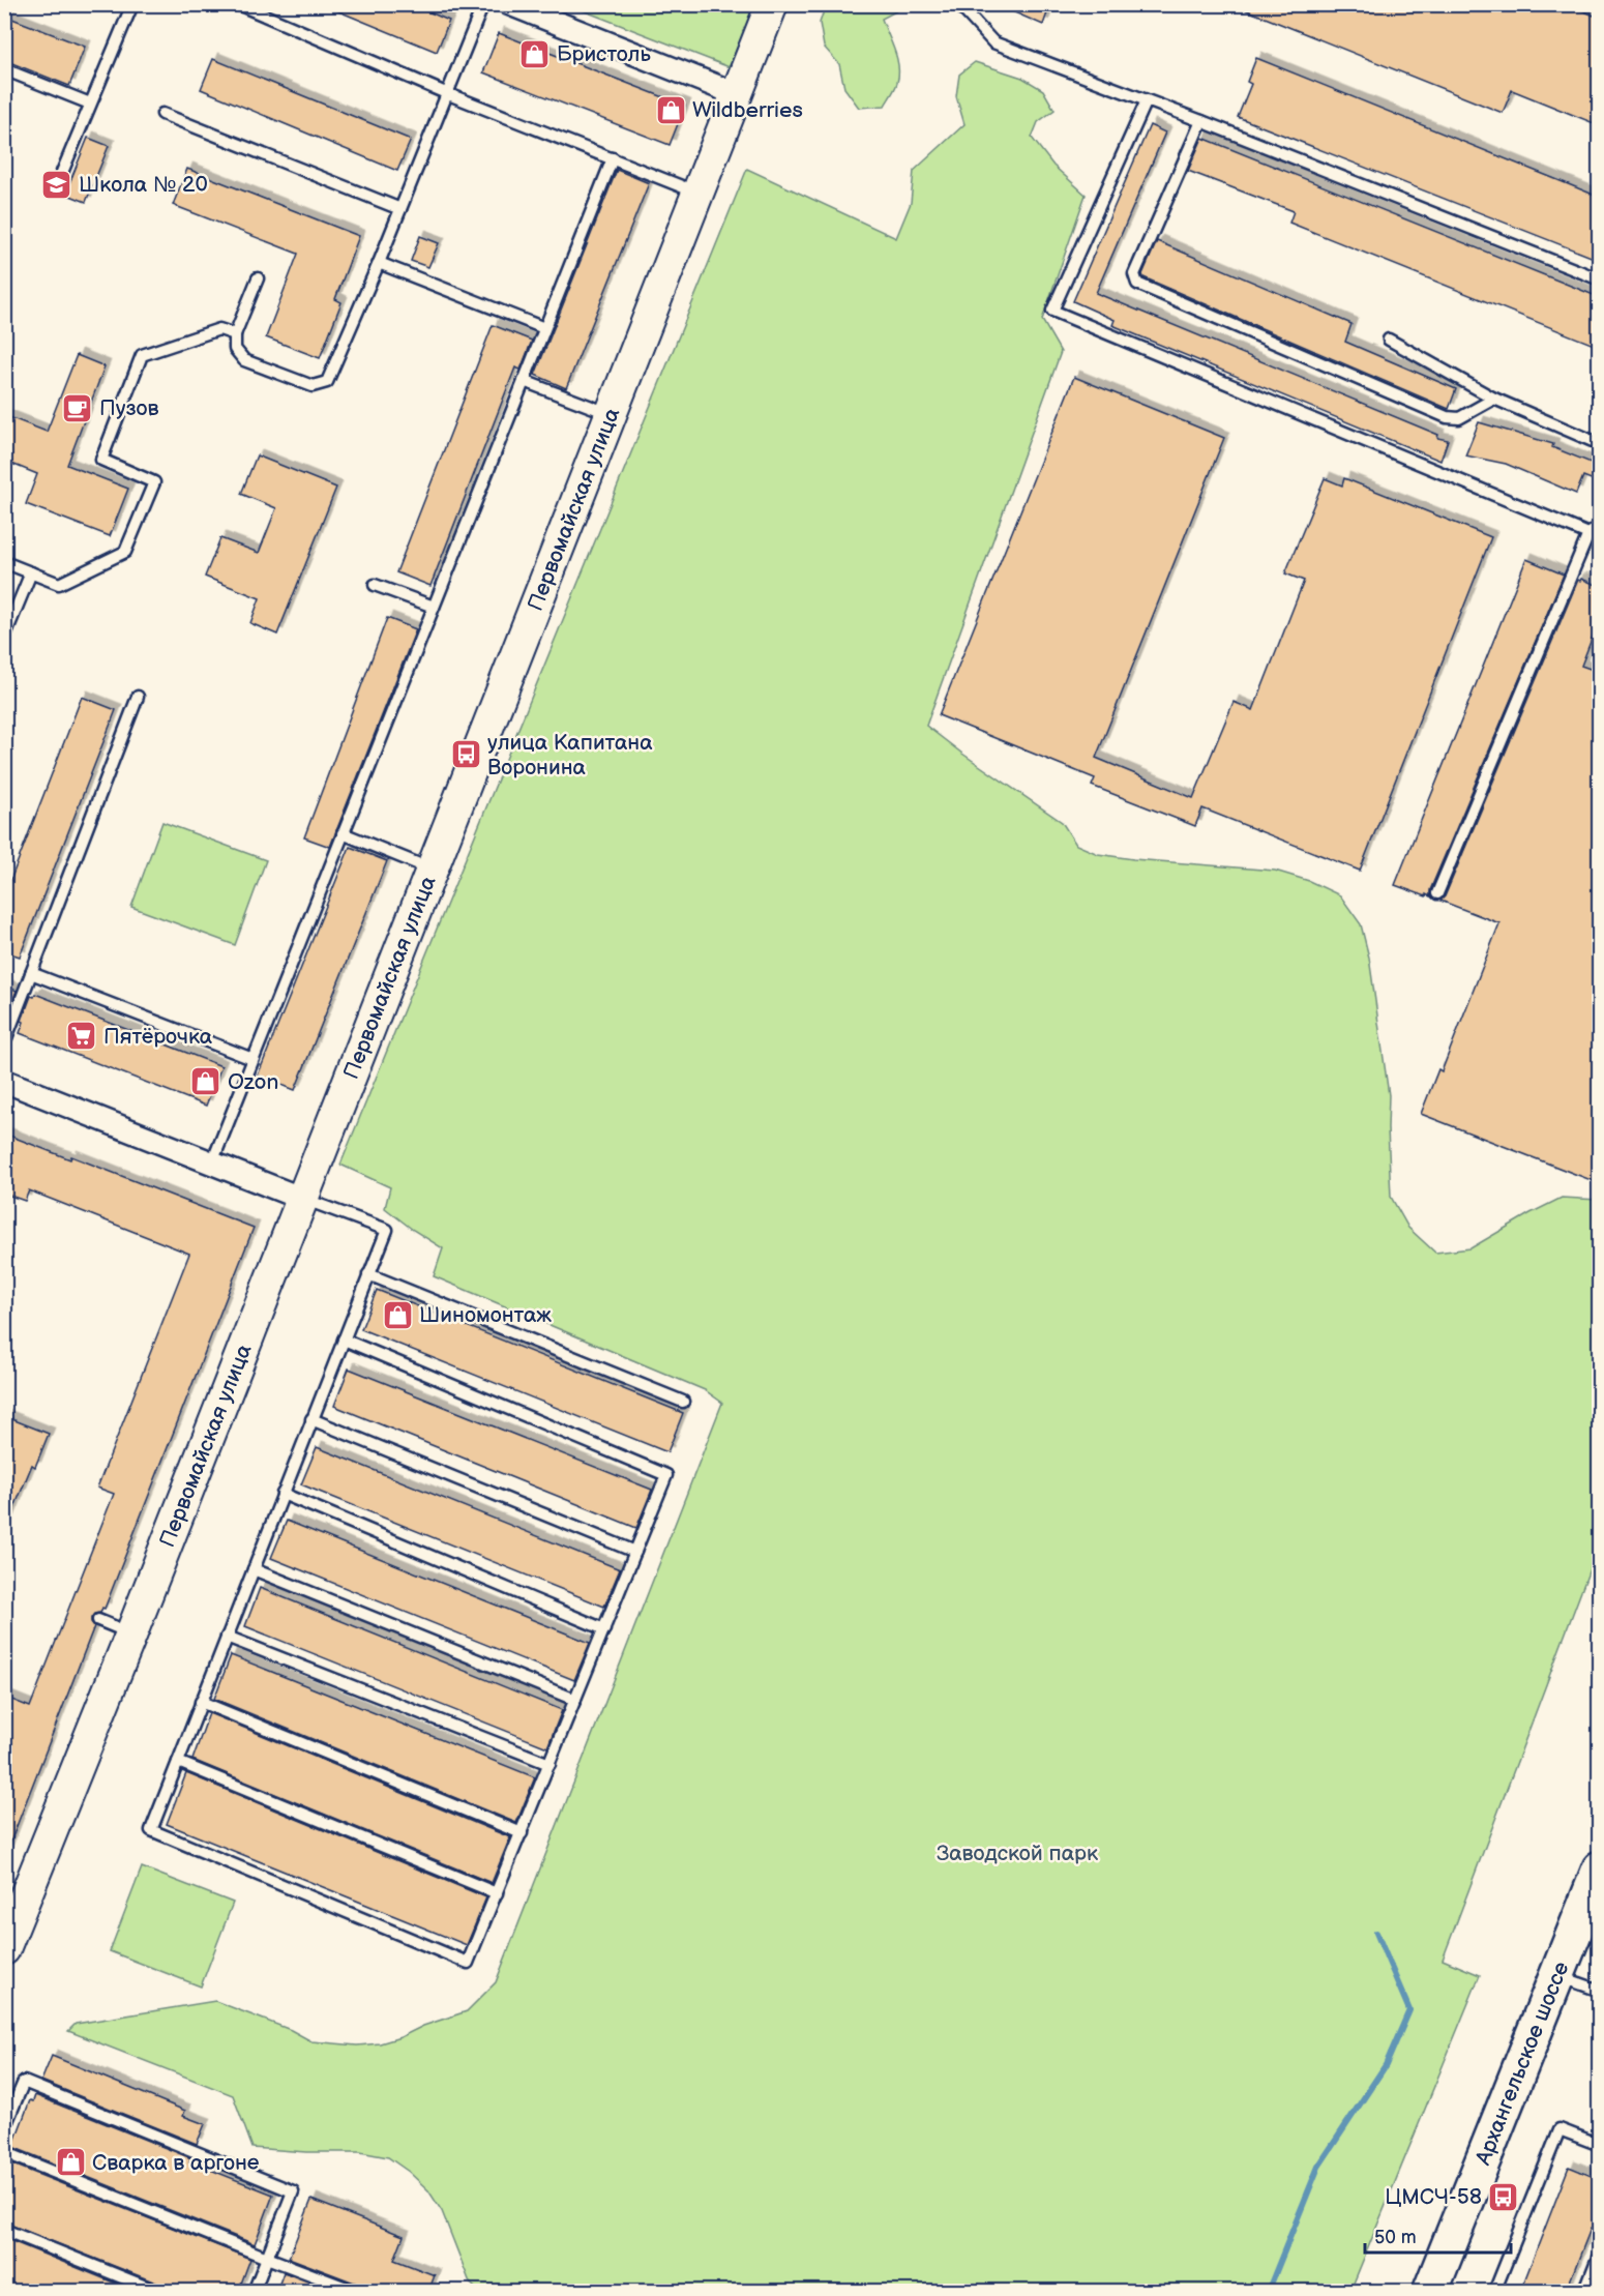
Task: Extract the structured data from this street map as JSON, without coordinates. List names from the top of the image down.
{
  "streets": {
    "main road": ["Архангельское шоссе"],
    "street": ["Первомайская улица"]
  },
  "parks": ["Заводской парк"],
  "places": {
    "shop": [
      "Бристоль",
      "Wildberries",
      "Ozon",
      "Шиномонтаж",
      "Сварка в аргоне"
    ],
    "school or university": ["Школа № 20"],
    "cafe": ["Пузов"],
    "bus stop": ["улица Капитана Воронина", "ЦМСЧ-58"],
    "supermarket": ["Пятёрочка"]
  },
  "scale_bar": "50 m"
}
